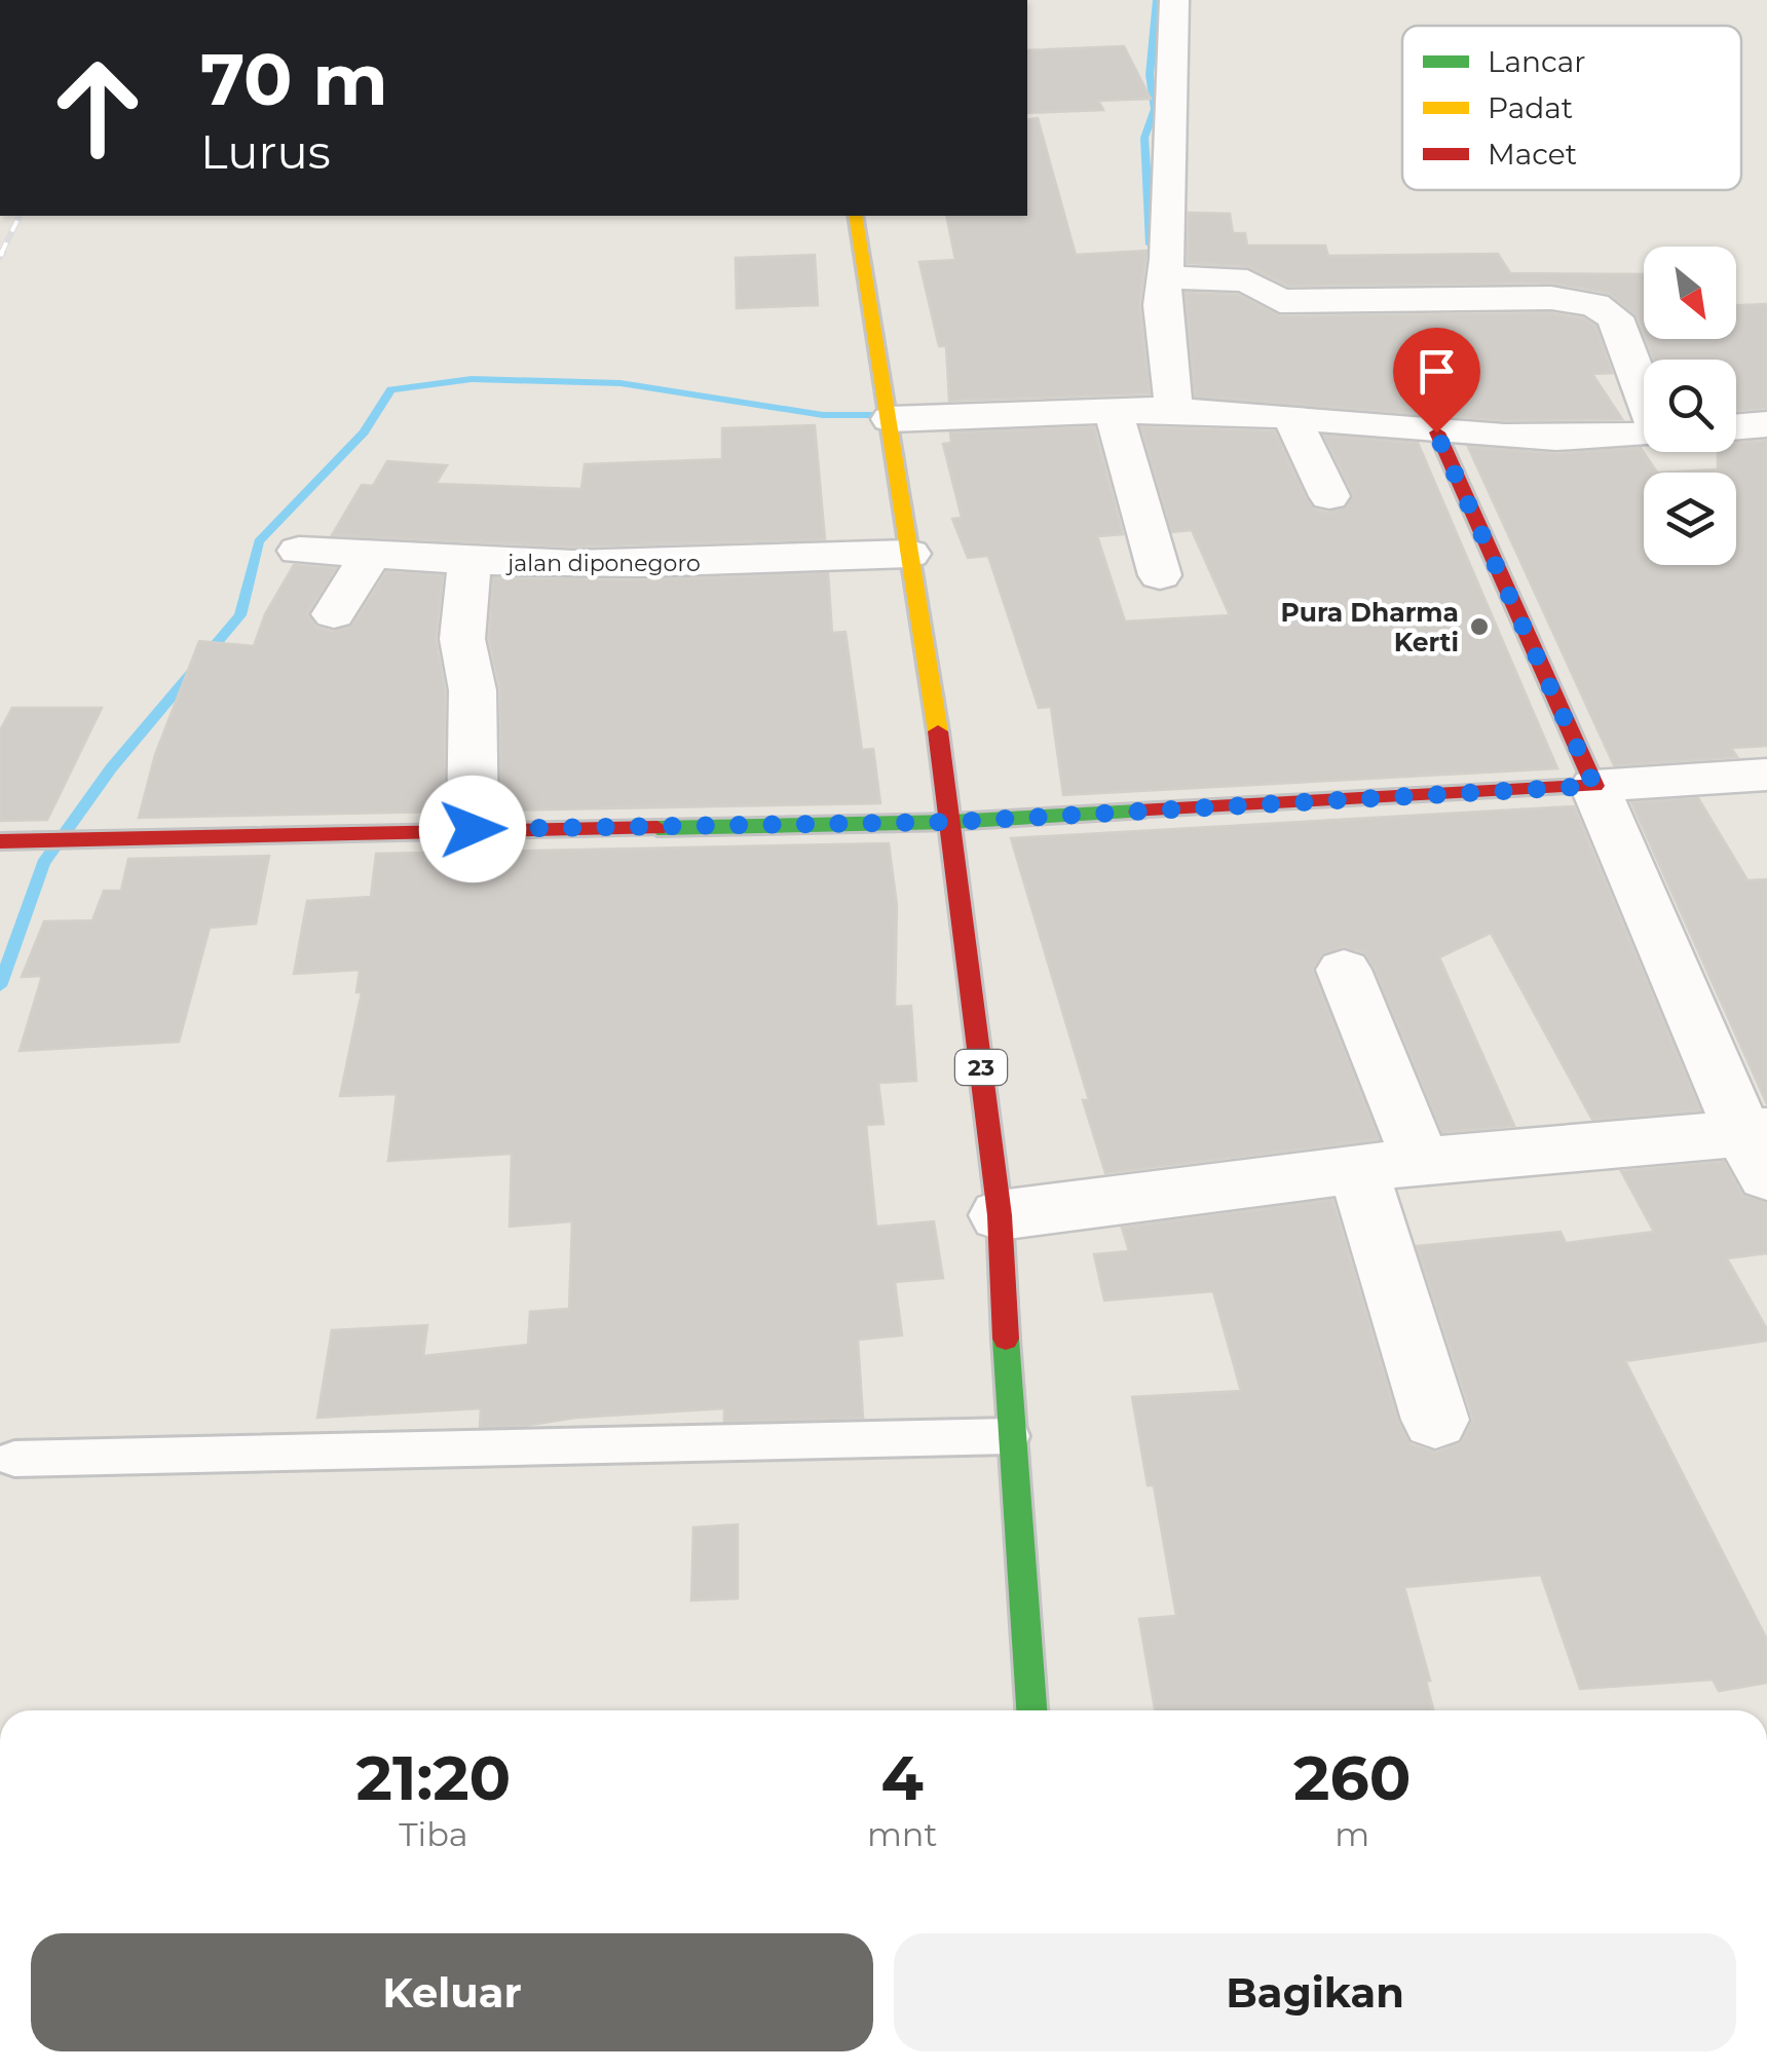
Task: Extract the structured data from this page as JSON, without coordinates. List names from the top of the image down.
{
  "streets": {
    "main road": ["23"],
    "street": ["jalan diponegoro"]
  },
  "crossings": [
    ["jalan diponegoro", "23"]
  ],
  "places": ["Pura Dharma Kerti"],
  "legend": ["Lancar", "Padat", "Macet"],
  "north": "bottom right",
  "page": {
    "turn": ["70 m", "Lurus"],
    "eta": [
      "21:20",
      "Tiba",
      "4",
      "mnt",
      "260",
      "m"
    ],
    "buttons": ["Keluar", "Bagikan"]
  }
}
